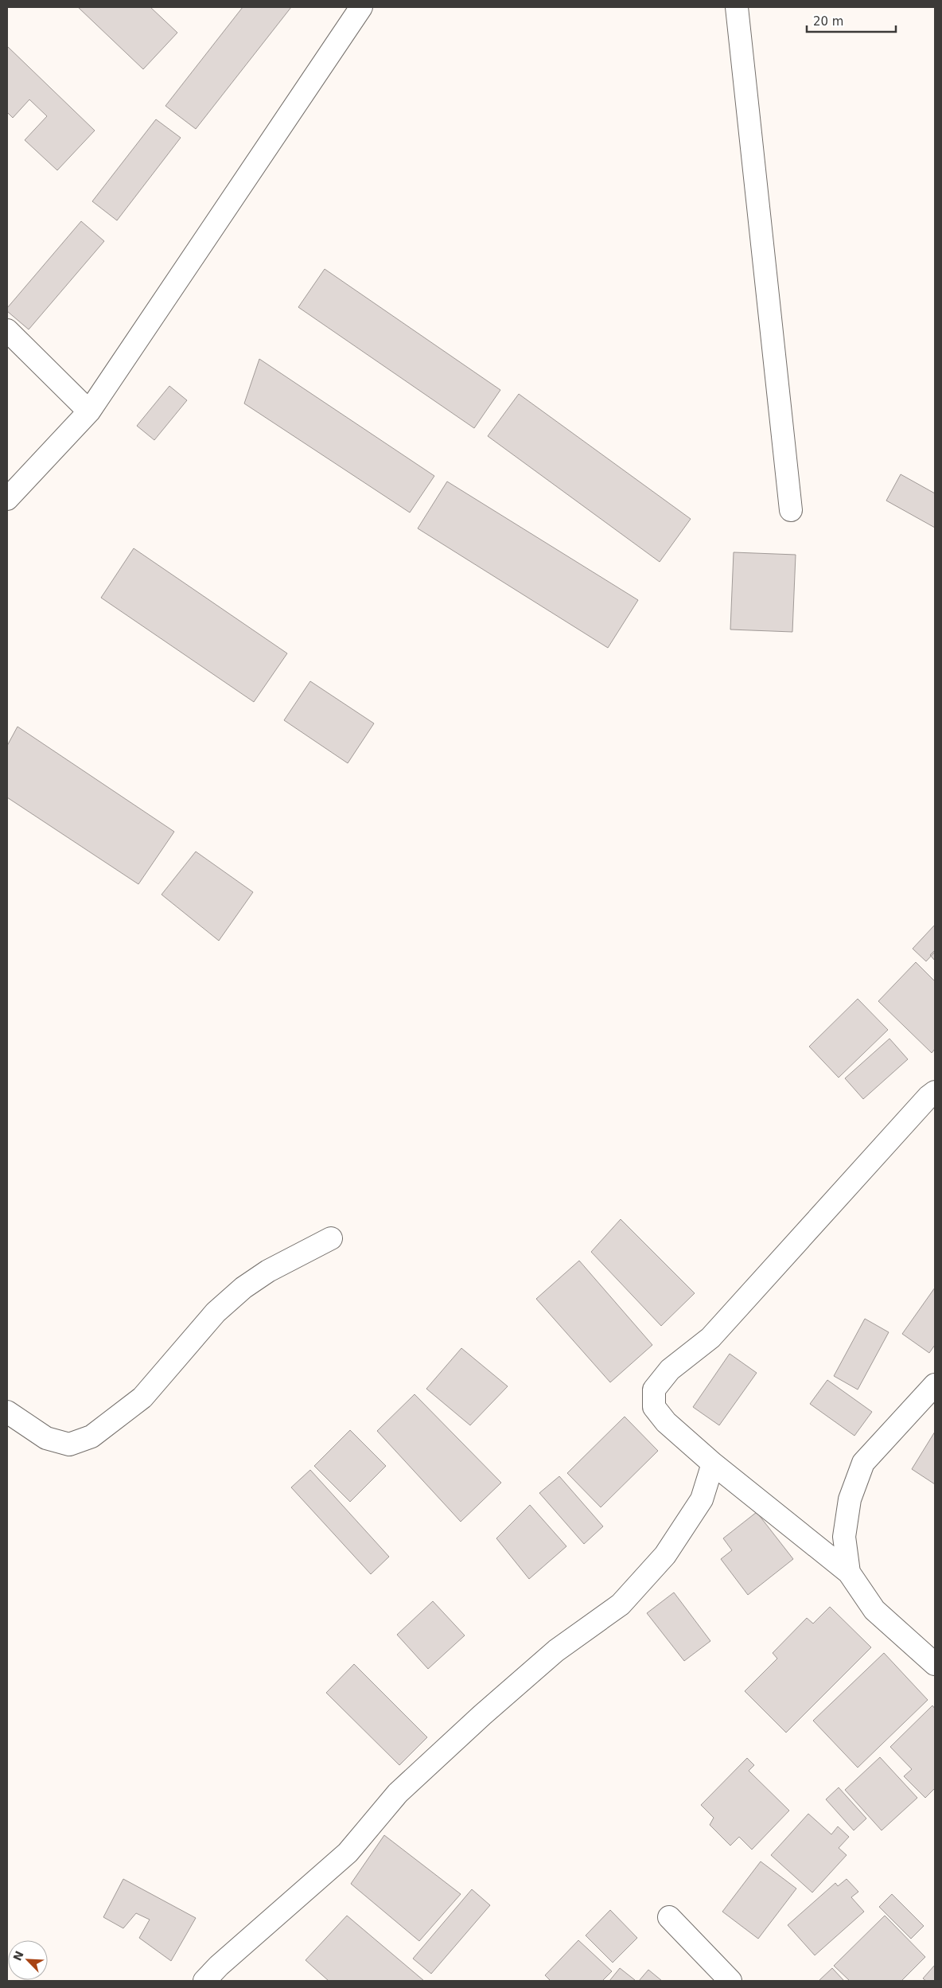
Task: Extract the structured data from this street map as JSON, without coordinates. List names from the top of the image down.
{
  "scale_bar": "20 m",
  "north": "top left"
}
